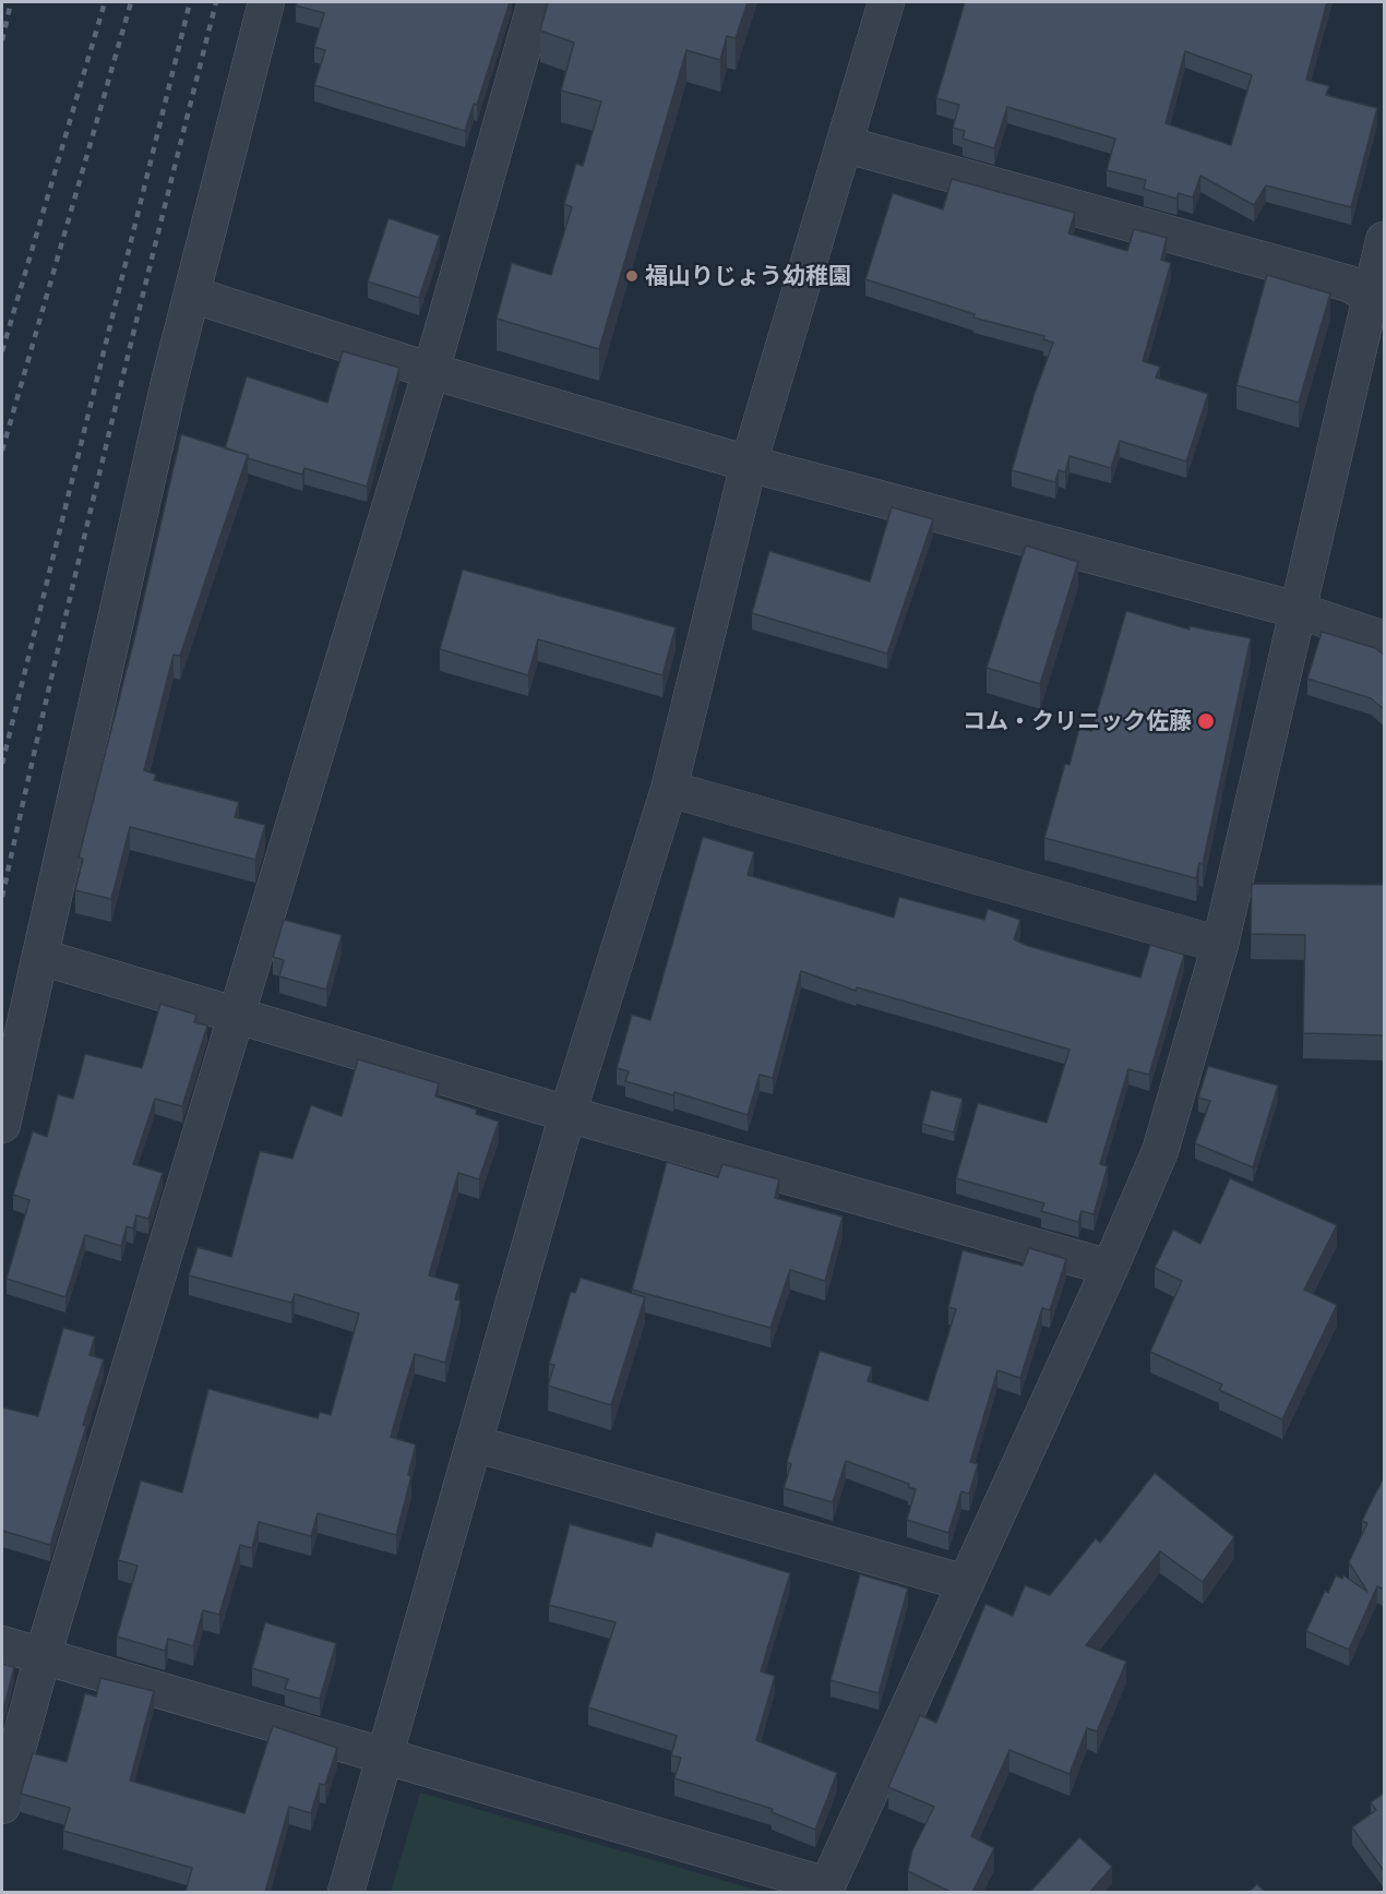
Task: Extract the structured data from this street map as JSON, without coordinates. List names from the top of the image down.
{
  "places": ["福山りじょう幼稚園", "コム・クリニック佐藤"]
}
